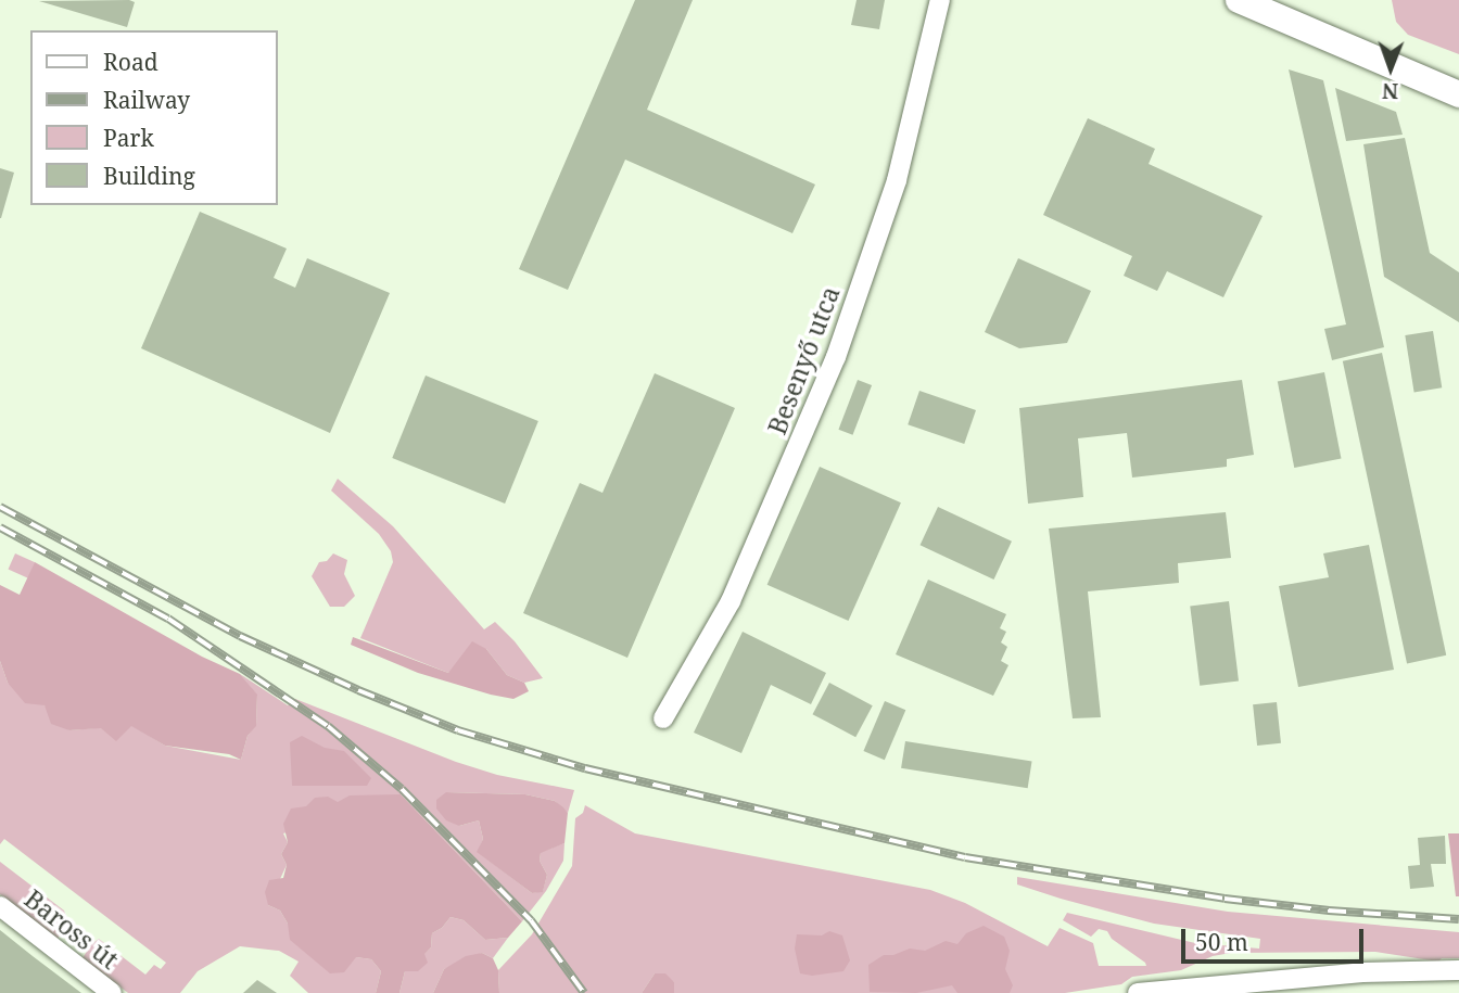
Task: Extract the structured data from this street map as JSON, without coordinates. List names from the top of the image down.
{
  "streets": {
    "street": ["Besenyő utca", "Baross út"]
  },
  "legend": [
    "Road",
    "Railway",
    "Park",
    "Building"
  ],
  "scale_bar": "50 m",
  "north": "bottom"
}
